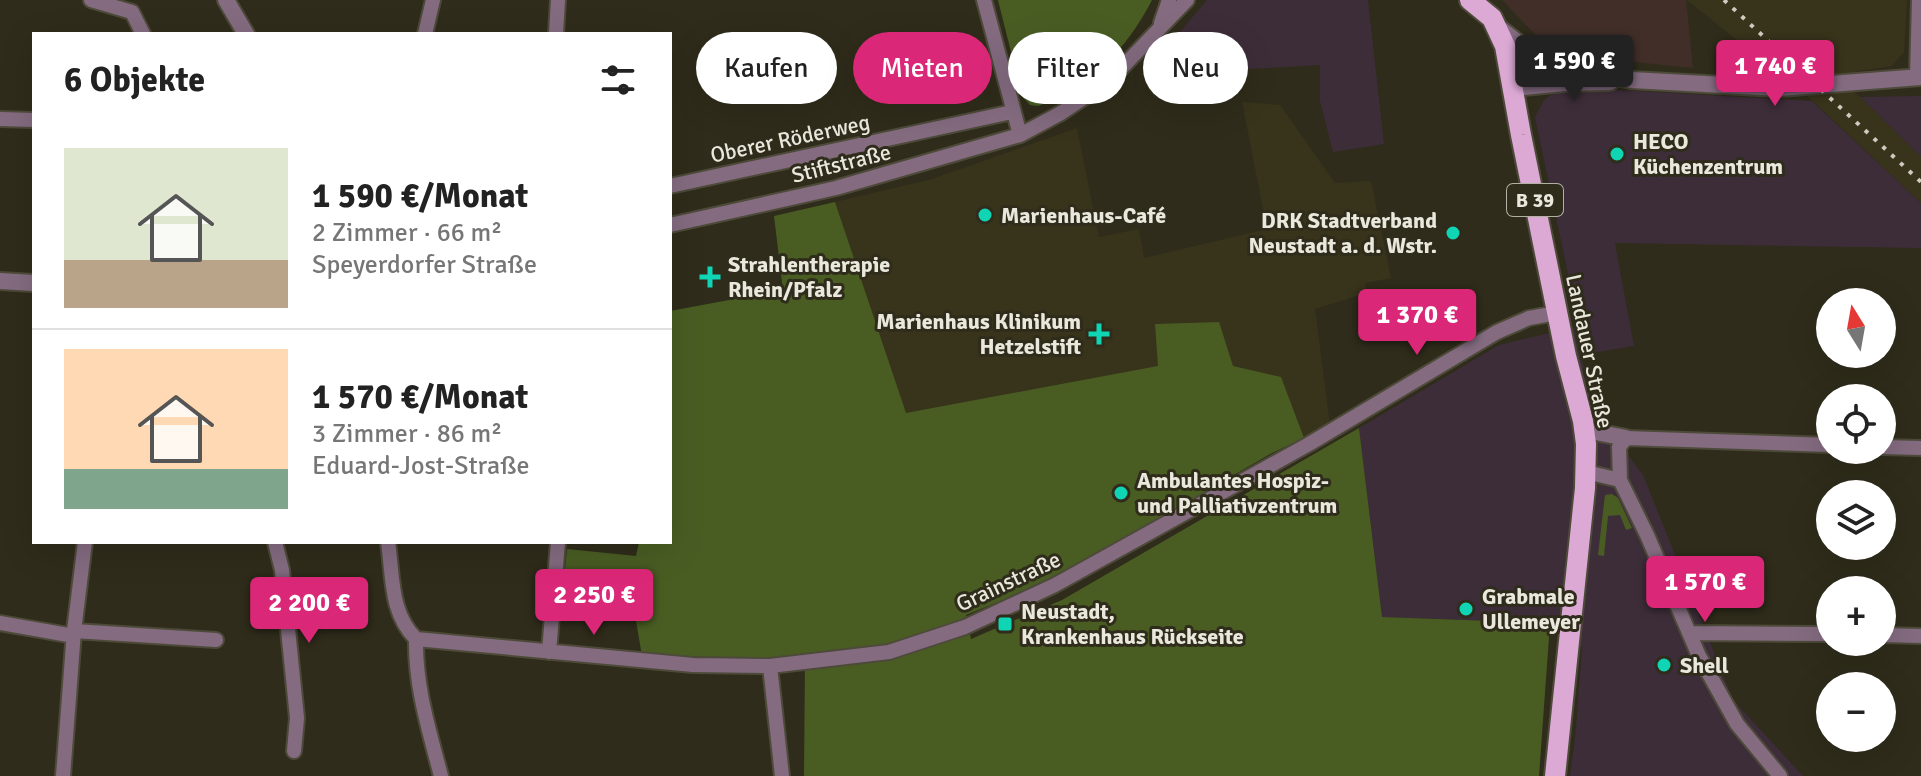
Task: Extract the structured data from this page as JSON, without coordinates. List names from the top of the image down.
{
  "streets": {
    "main road": ["B 39", "Landauer Straße"],
    "street": ["Oberer Röderweg", "Stiftstraße", "Grainstraße"]
  },
  "crossings": [
    ["Landauer Straße", "Grainstraße"]
  ],
  "places": {
    "other": [
      "HECO Küchenzentrum",
      "Marienhaus-Café",
      "DRK Stadtverband Neustadt a. d. Wstr.",
      "Ambulantes Hospiz- und Palliativzentrum",
      "Grabmale Ullemeyer",
      "Shell"
    ],
    "health": ["Strahlentherapie Rhein/Pfalz", "Marienhaus Klinikum Hetzelstift"],
    "transit": ["Neustadt, Krankenhaus Rückseite"]
  },
  "north": "top",
  "page": {
    "chip": [
      "Kaufen",
      "Mieten",
      "Filter",
      "Neu"
    ],
    "heading": "6 Objekte",
    "price": [
      "1 590 €",
      "1 740 €",
      "1 370 €",
      "1 570 €",
      "2 250 €",
      "2 200 €"
    ],
    "list": [
      {
        "name": "1 590 €/Monat",
        "note": "2 Zimmer · 66 m² · Speyerdorfer Straße"
      },
      {
        "name": "1 570 €/Monat",
        "note": "3 Zimmer · 86 m² · Eduard-Jost-Straße"
      }
    ],
    "map_buttons": ["+", "−"]
  }
}
